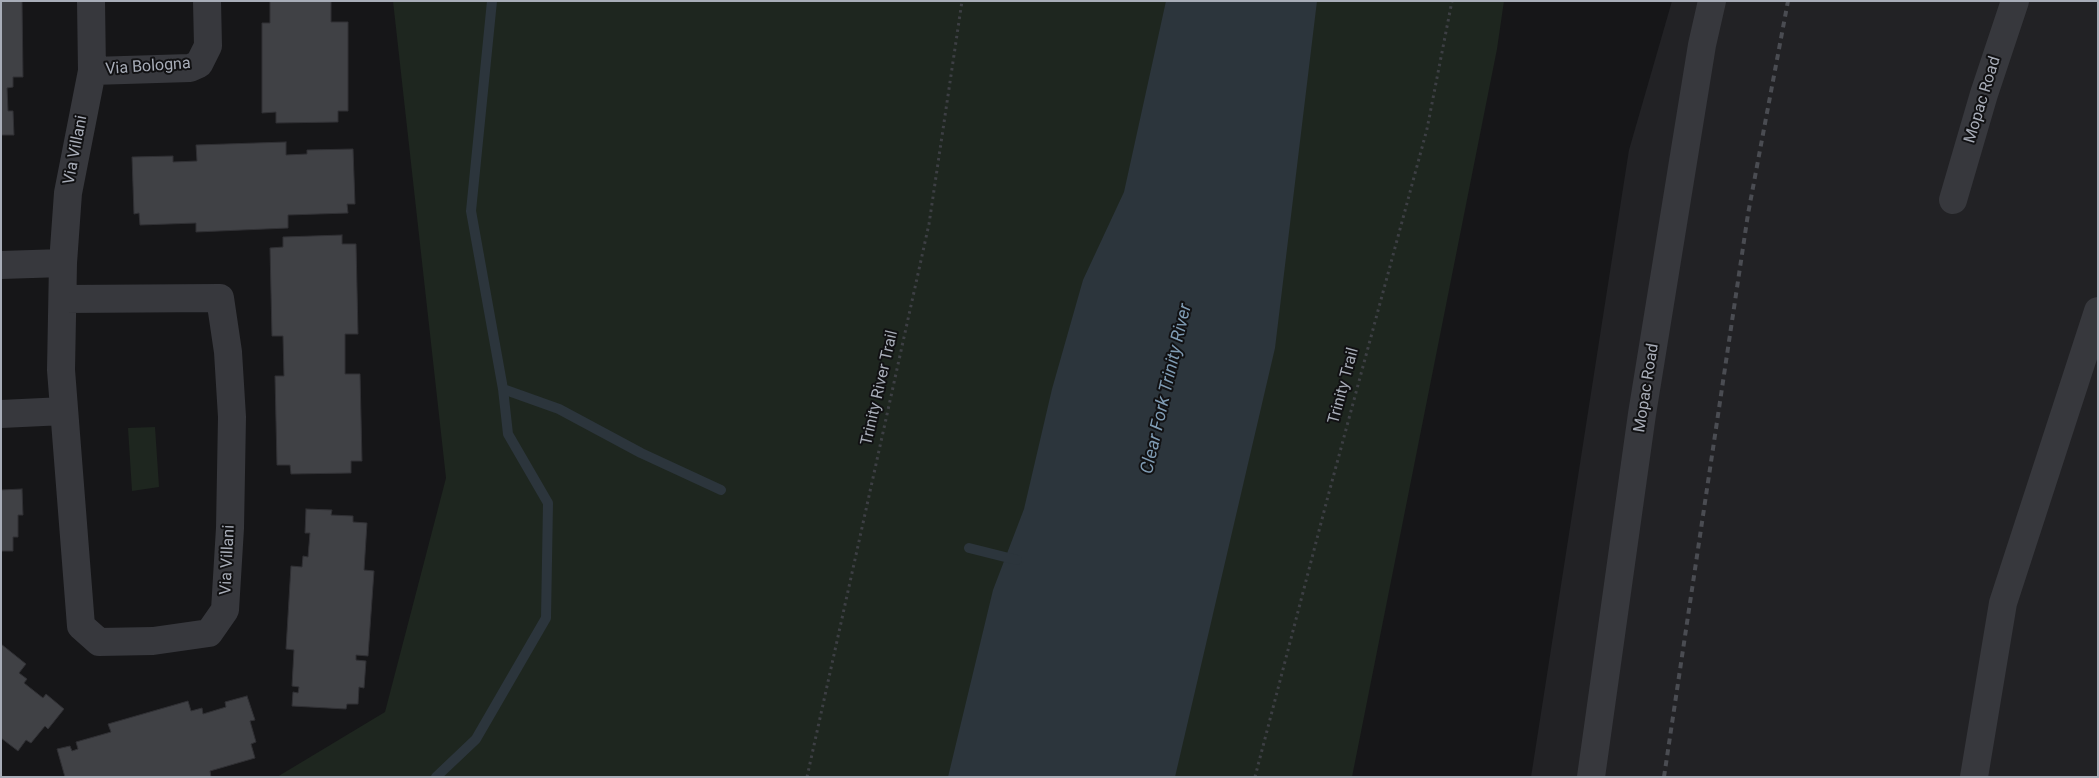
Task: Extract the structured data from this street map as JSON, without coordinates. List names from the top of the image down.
{
  "streets": {
    "street": ["Via Bologna", "Mopac Road", "Via Villani"],
    "path": ["Trinity Trail", "Trinity River Trail"]
  },
  "crossings": [
    ["Via Bologna", "Via Villani"]
  ],
  "water": ["Clear Fork Trinity River"]
}
